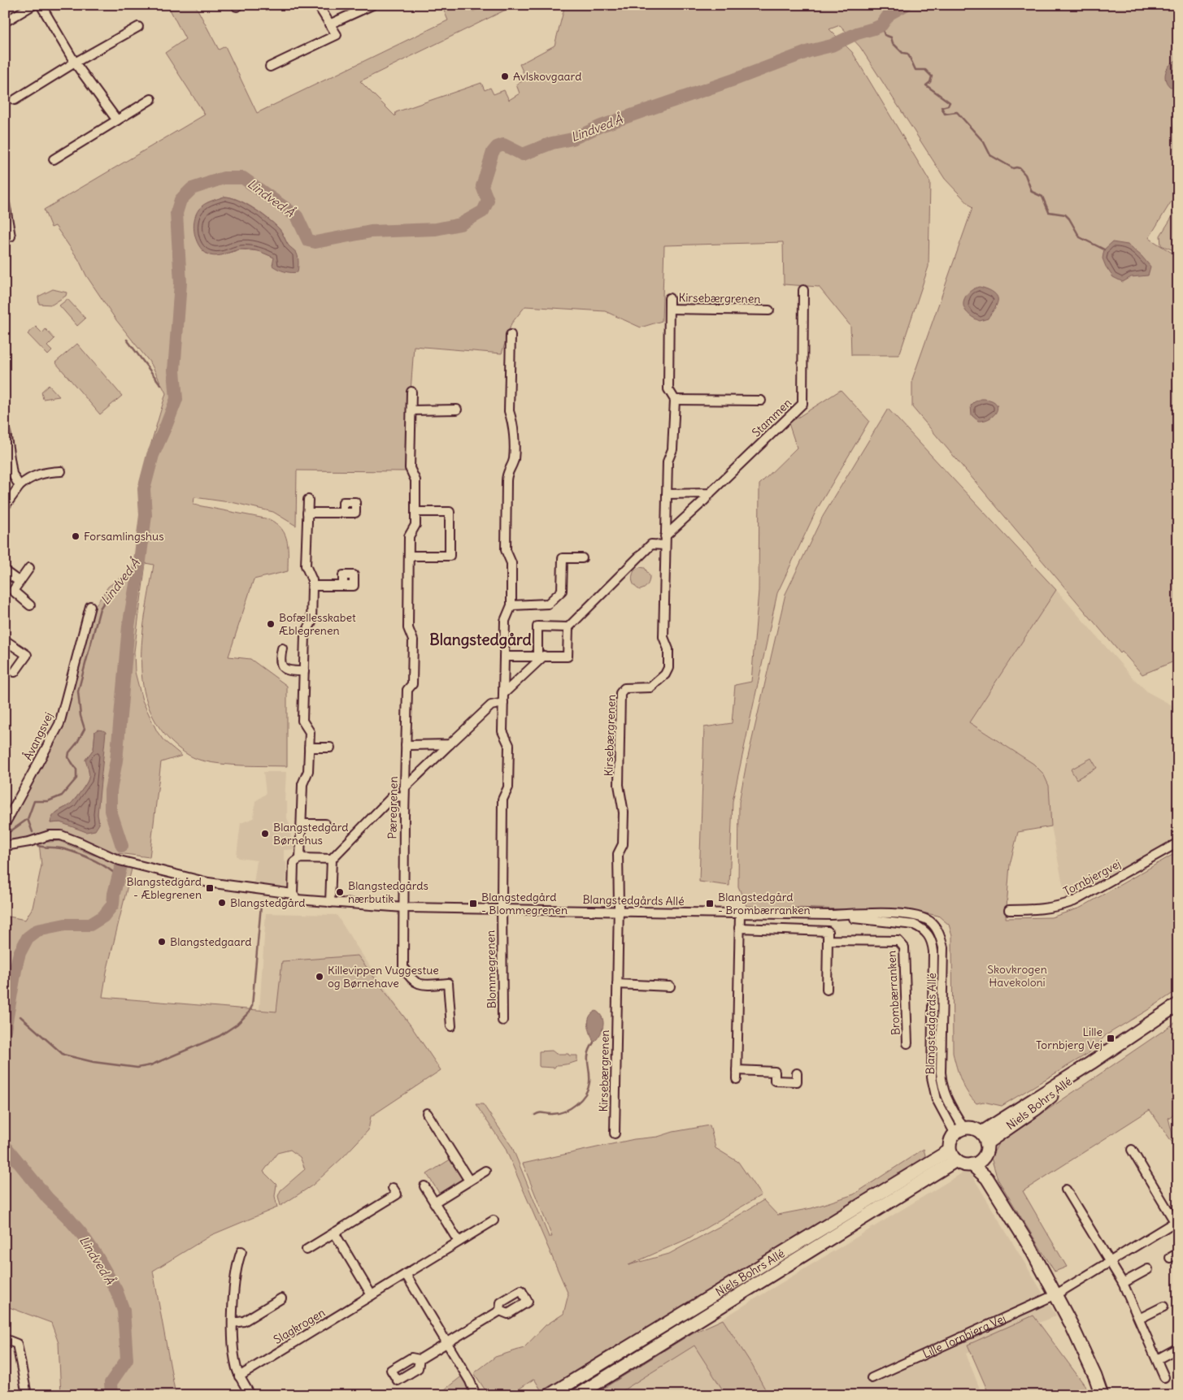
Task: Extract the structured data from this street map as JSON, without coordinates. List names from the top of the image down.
{
  "streets": {
    "street": [
      "Kirsebærgrenen",
      "Stammen",
      "Åvangsvej",
      "Pæregrenen",
      "Tornbjergvej",
      "Blangstedgårds Allé",
      "Blommegrenen",
      "Brombærranken",
      "Niels Bohrs Allé",
      "Slagkrogen",
      "Lille Tornbjerg Vej"
    ]
  },
  "crossings": [
    ["Kirsebærgrenen", "Stammen"],
    ["Kirsebærgrenen", "Blangstedgårds Allé"],
    ["Pæregrenen", "Blangstedgårds Allé"],
    ["Blangstedgårds Allé", "Blommegrenen"],
    ["Blangstedgårds Allé", "Niels Bohrs Allé"]
  ],
  "districts": ["Blangstedgård"],
  "water": ["Lindved Å"],
  "parks": ["Skovkrogen Havekoloni"],
  "places": {
    "other": [
      "Avlskovgaard",
      "Forsamlingshus",
      "Bofællesskabet Æblegrenen",
      "Blangstedgård Børnehus",
      "Blangstedgårds nærbutik",
      "Blangstedgård",
      "Blangstedgaard",
      "Killevippen Vuggestue og Børnehave"
    ],
    "transit": [
      "Blangstedgård - Æblegrenen",
      "Blangstedgård - Blommegrenen",
      "Blangstedgård - Brombærranken",
      "Lille Tornbjerg Vej"
    ]
  }
}
